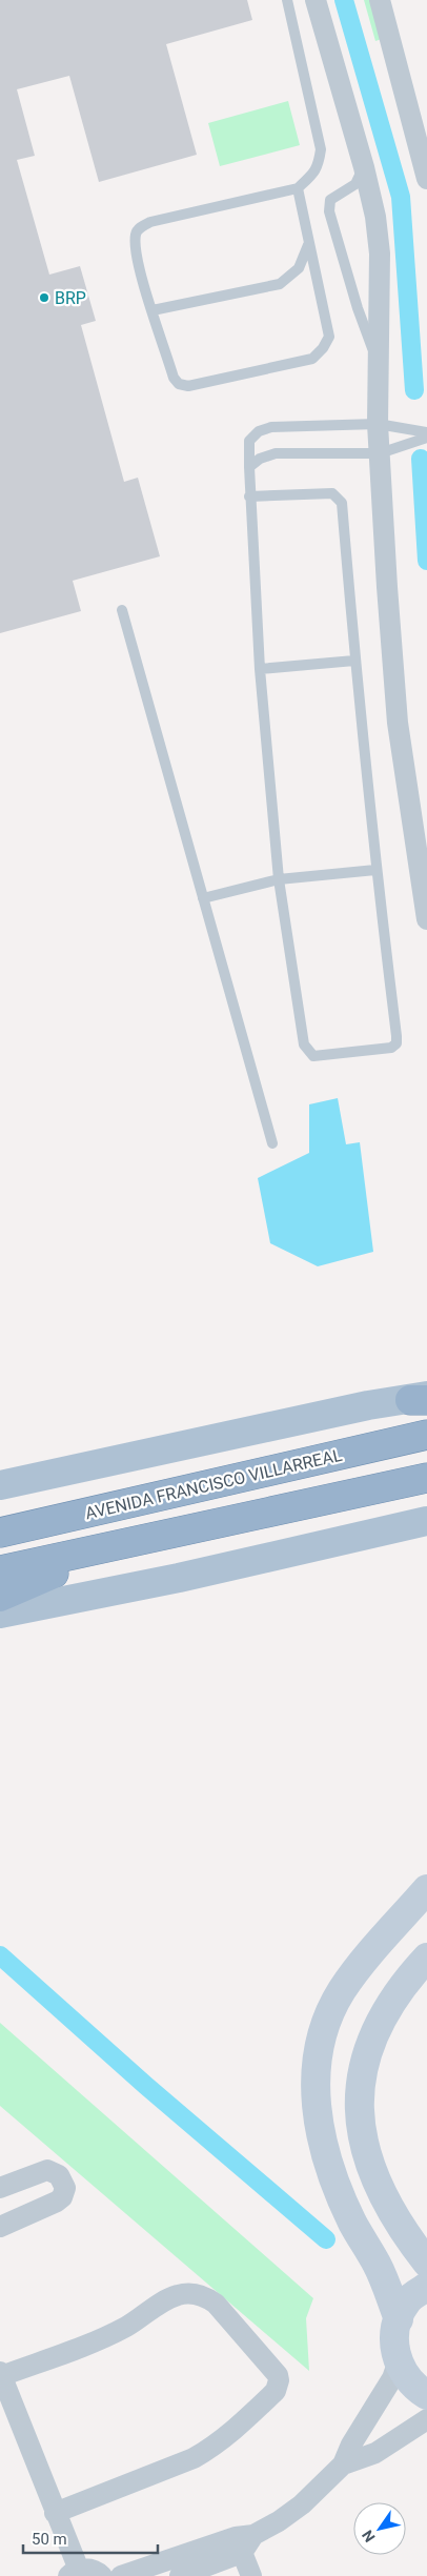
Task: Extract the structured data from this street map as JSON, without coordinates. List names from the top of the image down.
{
  "streets": {
    "highway": ["AVENIDA FRANCISCO VILLARREAL"]
  },
  "places": ["BRP"],
  "scale_bar": "50 m",
  "north": "bottom left"
}
